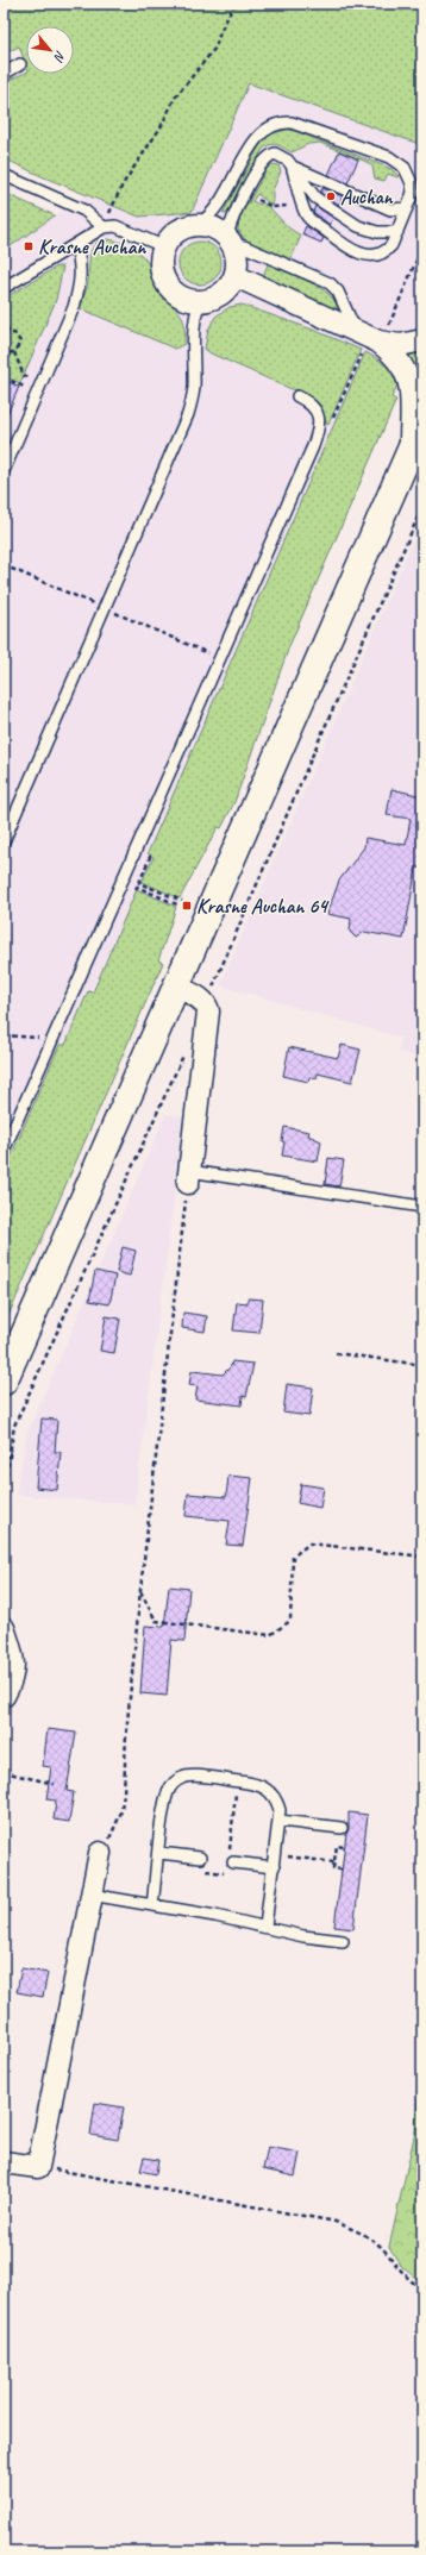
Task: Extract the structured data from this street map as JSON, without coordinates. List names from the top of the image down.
{
  "places": {
    "other": ["Auchan"],
    "transit": ["Krasne Auchan", "Krasne Auchan 64"]
  },
  "north": "bottom right"
}
